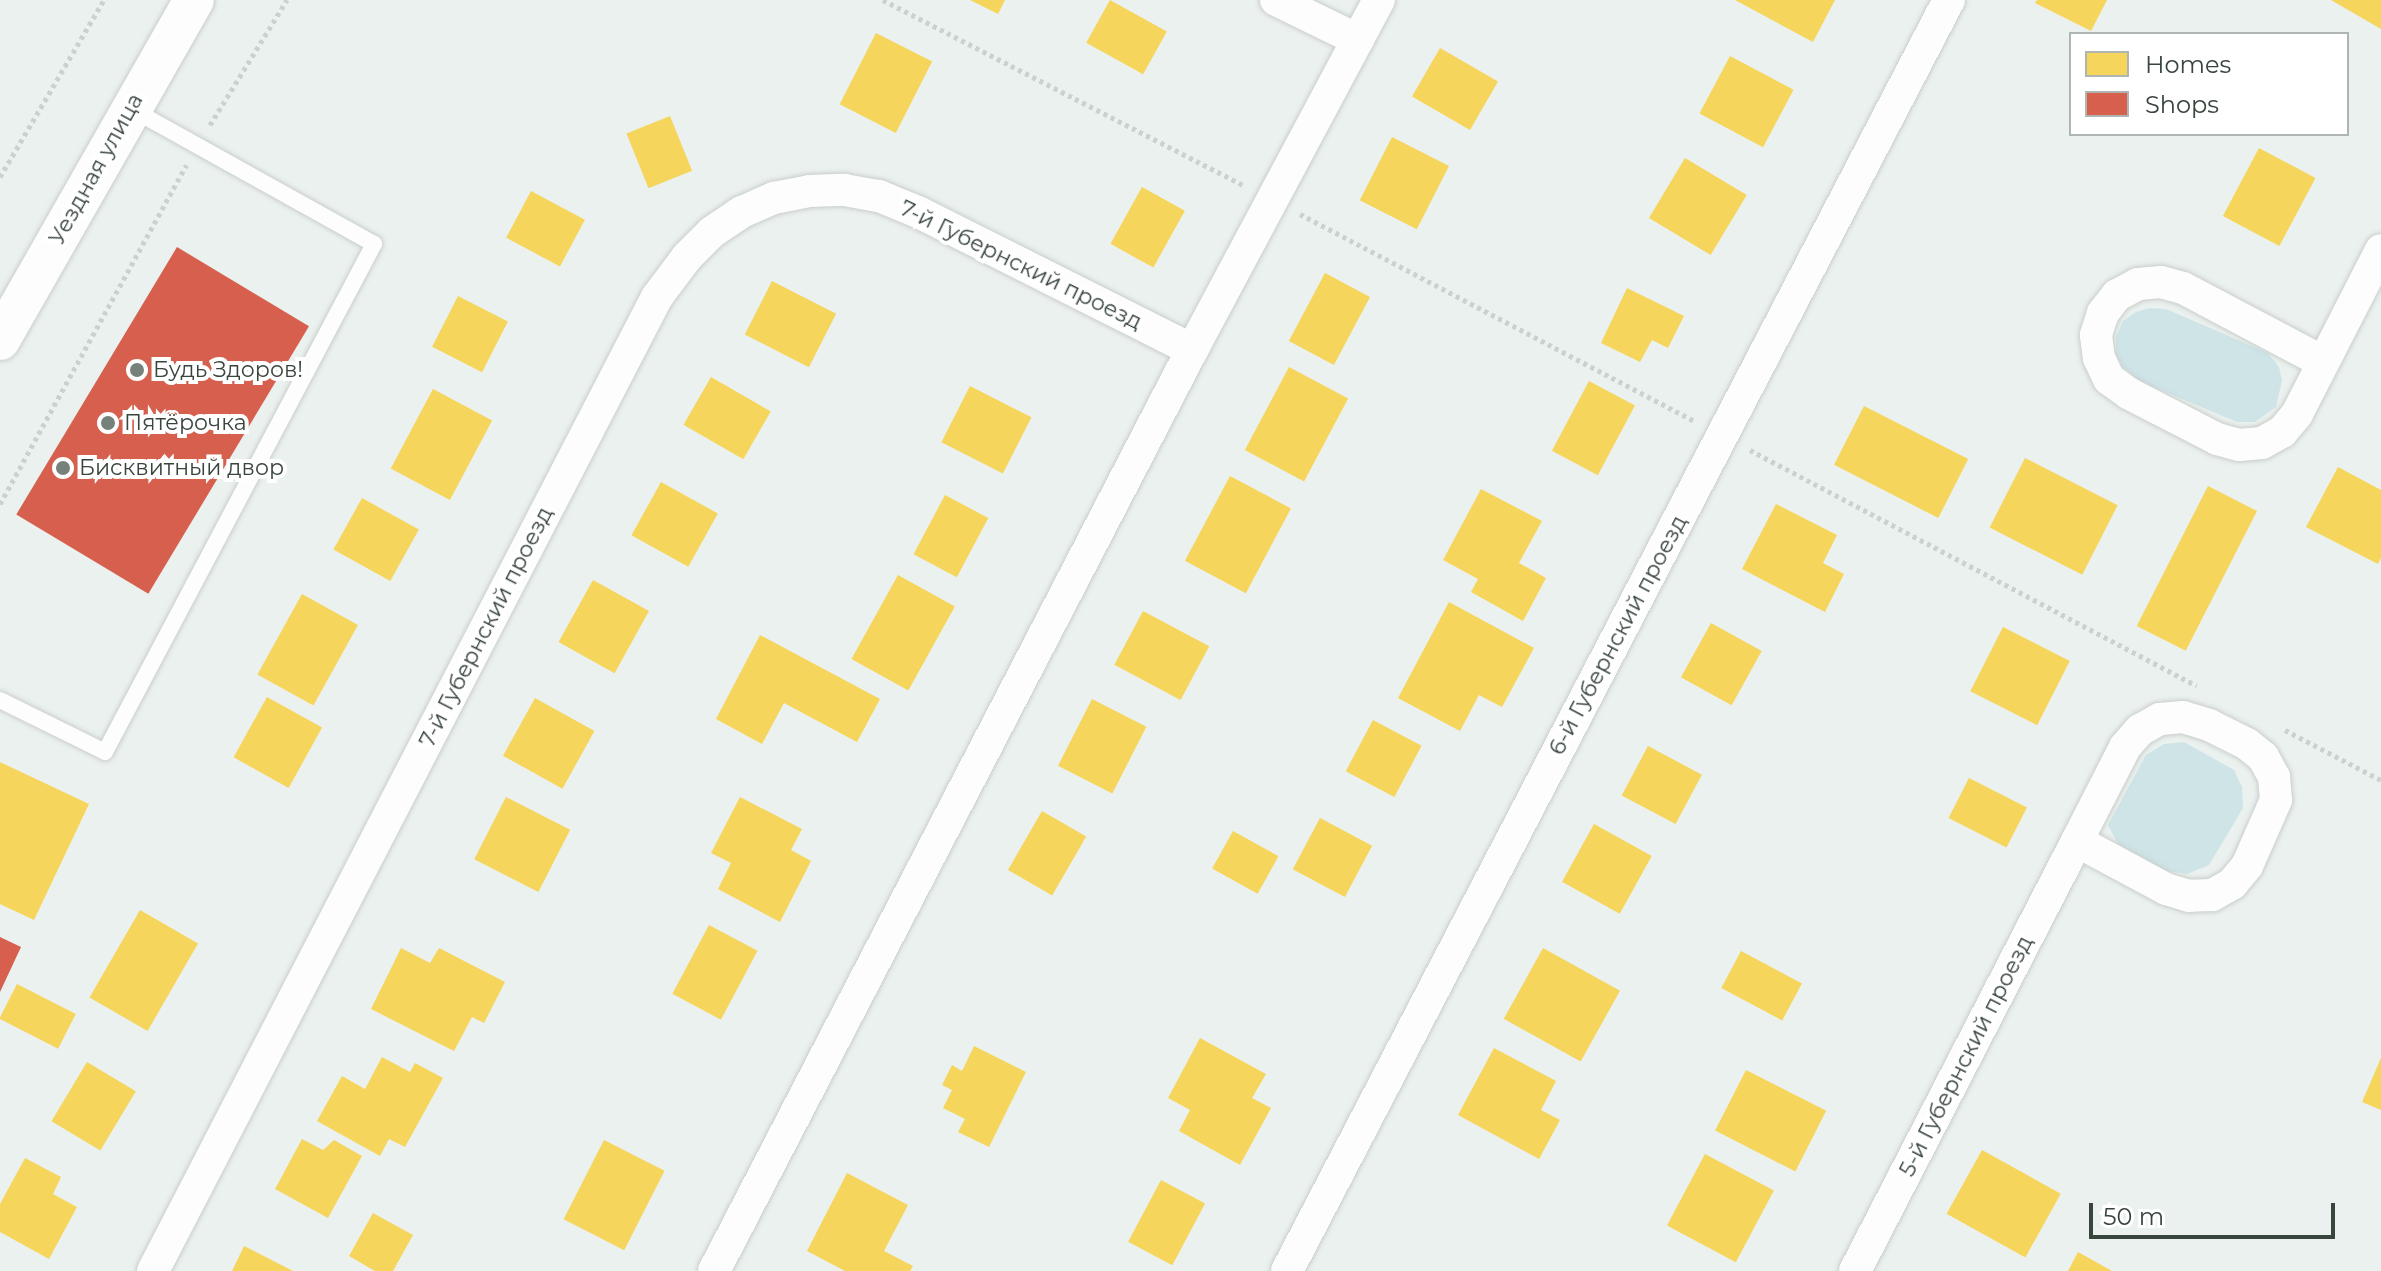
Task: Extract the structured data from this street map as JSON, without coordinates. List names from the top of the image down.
{
  "streets": {
    "street": [
      "Уездная улица",
      "7-й Губернский проезд",
      "6-й Губернский проезд",
      "5-й Губернский проезд"
    ]
  },
  "places": ["Будь Здоров!", "Пятёрочка", "Бисквитный двор"],
  "legend": ["Homes", "Shops"],
  "scale_bar": "50 m"
}
